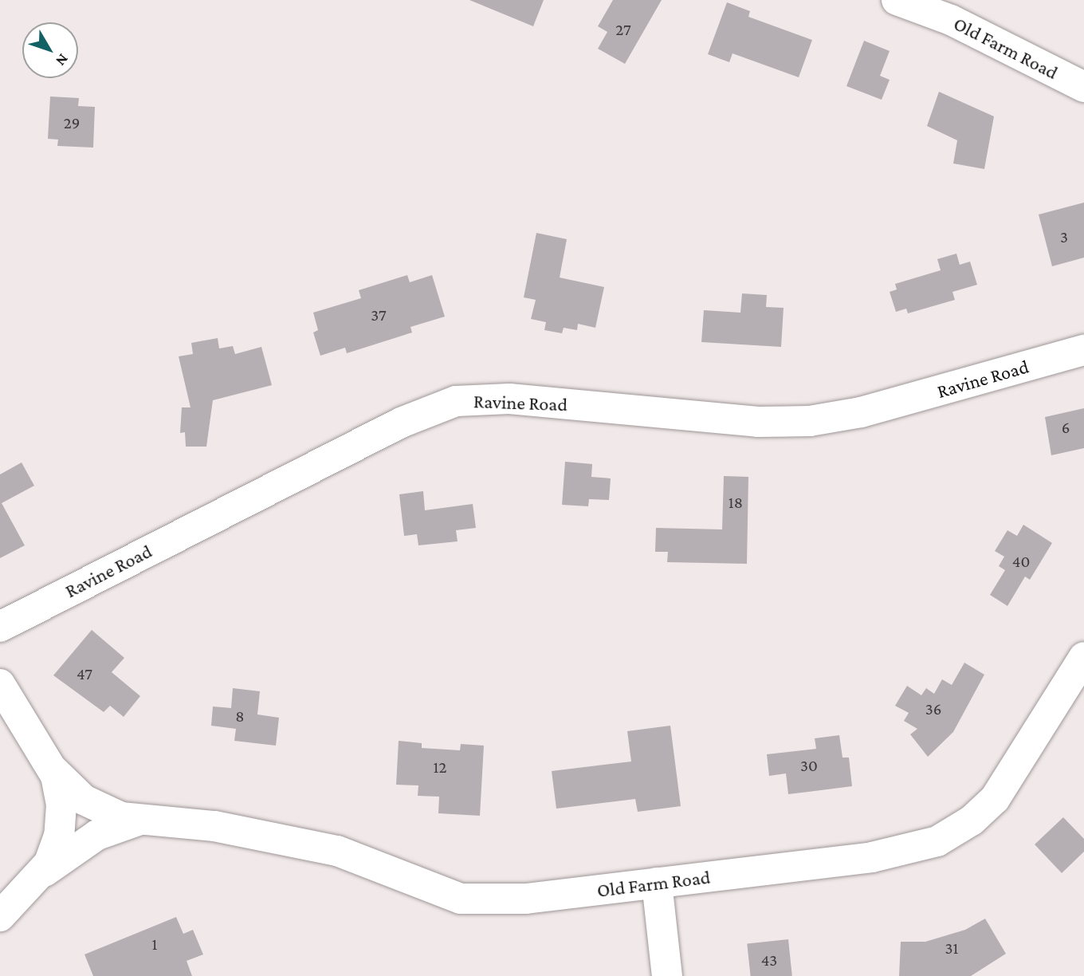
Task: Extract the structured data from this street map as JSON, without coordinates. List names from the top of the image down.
{
  "streets": {
    "street": ["Old Farm Road", "Ravine Road"]
  },
  "house_numbers": [
    "27",
    "29",
    "3",
    "37",
    "6",
    "18",
    "40",
    "47",
    "36",
    "8",
    "30",
    "12",
    "1",
    "31",
    "43"
  ],
  "north": "bottom right"
}
